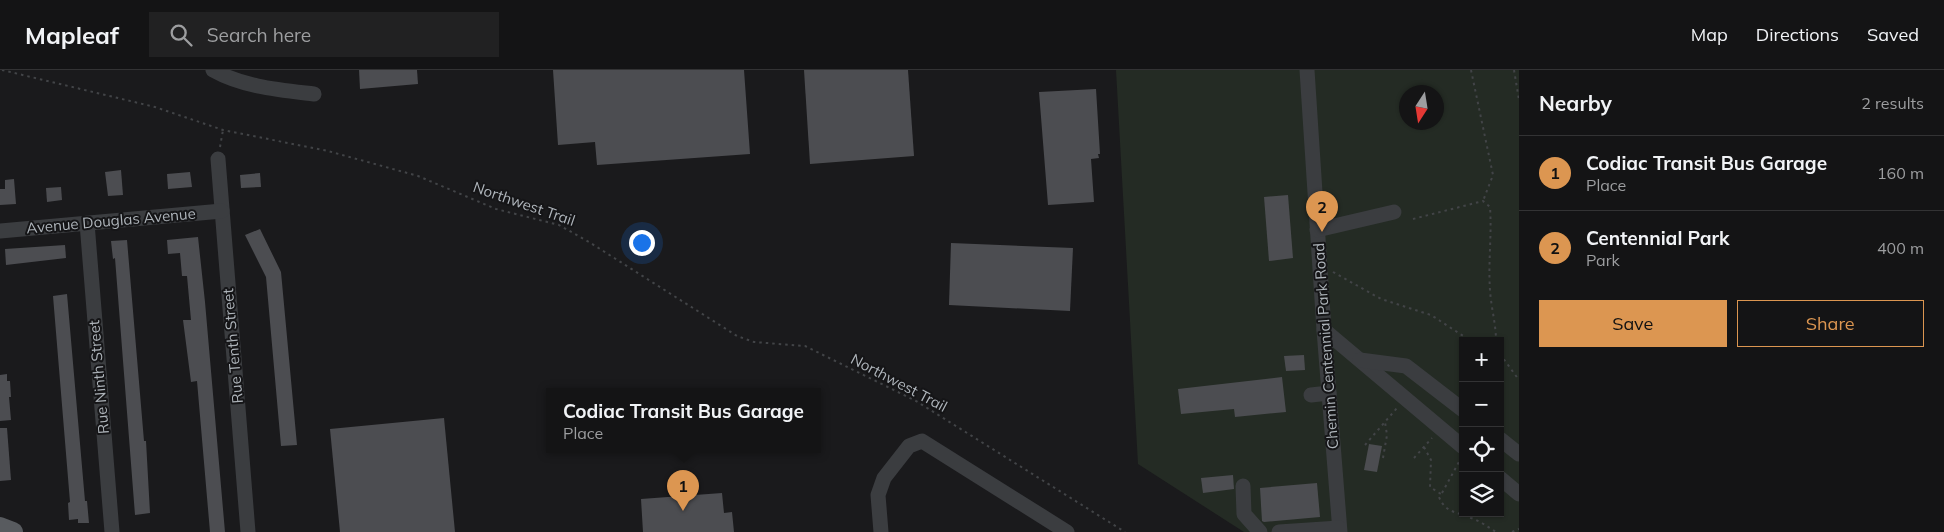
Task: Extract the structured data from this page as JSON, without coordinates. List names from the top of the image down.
{
  "streets": {
    "street": [
      "Avenue Douglas Avenue",
      "Rue Tenth Street",
      "Chemin Centennial Park Road",
      "Rue Ninth Street"
    ],
    "path": ["Northwest Trail"]
  },
  "crossings": [
    ["Avenue Douglas Avenue", "Rue Tenth Street"],
    ["Avenue Douglas Avenue", "Rue Ninth Street"]
  ],
  "north": "bottom",
  "page": {
    "header": "Mapleaf",
    "search": "Search here",
    "nav": ["Map", "Directions", "Saved"],
    "heading": ["Nearby", "2 results"],
    "list": [
      {
        "mark": "1",
        "name": "Codiac Transit Bus Garage",
        "note": "Place",
        "value": "160 m"
      },
      {
        "mark": "2",
        "name": "Centennial Park",
        "note": "Park",
        "value": "400 m"
      }
    ],
    "pins": ["2", "1"],
    "buttons": ["Save", "Share"],
    "map_buttons": ["+", "−"],
    "popup": ["Codiac Transit Bus Garage", "Place"]
  }
}
